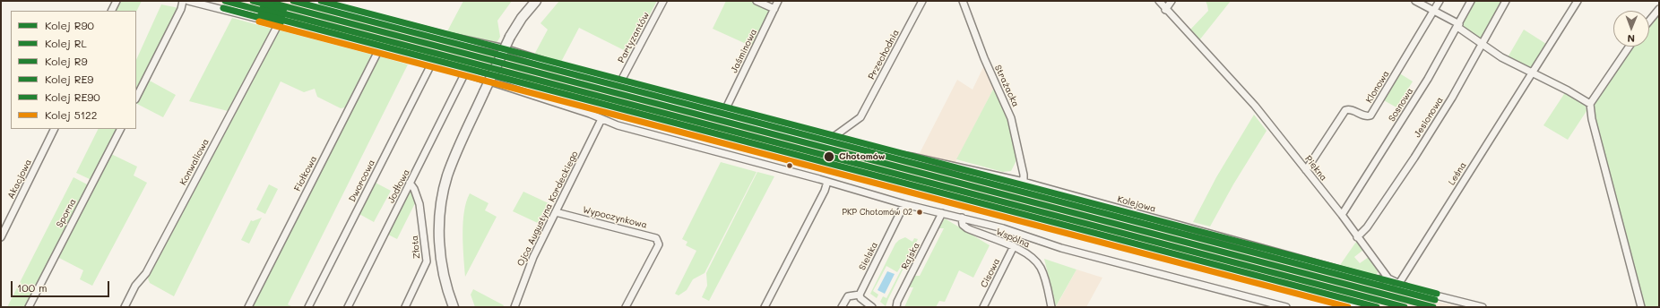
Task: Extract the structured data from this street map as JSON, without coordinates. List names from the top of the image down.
{
  "streets": {
    "street": [
      "Partyzantów",
      "Jaśminowa",
      "Przechodnia",
      "Strażacka",
      "Klonowa",
      "Sosnowa",
      "Jesionowa",
      "Konwaliowa",
      "Piękna",
      "Fiołkowa",
      "Leśna",
      "Akacjowa",
      "Dworcowa",
      "Jodłowa",
      "Kolejowa",
      "Ojca Augustyna Kordeckiego",
      "Sporna",
      "Wypoczynkowa",
      "Wspólna",
      "Złota",
      "Sielska",
      "Rajska",
      "Cisowa"
    ]
  },
  "crossings": [
    ["Strażacka", "Kolejowa"],
    ["Klonowa", "Piękna"],
    ["Sosnowa", "Piękna"],
    ["Jesionowa", "Piękna"],
    ["Piękna", "Leśna"],
    ["Piękna", "Kolejowa"],
    ["Jodłowa", "Złota"],
    ["Ojca Augustyna Kordeckiego", "Wypoczynkowa"],
    ["Wspólna", "Cisowa"]
  ],
  "places": ["Chotomów", "PKP Chotomów 02"],
  "lines": [
    "rail line R90",
    "rail line R9",
    "rail line RE90",
    "rail line RL",
    "rail line RE9",
    "rail line 5122"
  ],
  "legend": [
    "Kolej R90",
    "Kolej RL",
    "Kolej R9",
    "Kolej RE9",
    "Kolej RE90",
    "Kolej 5122"
  ],
  "scale_bar": "100 m",
  "north": "bottom"
}
